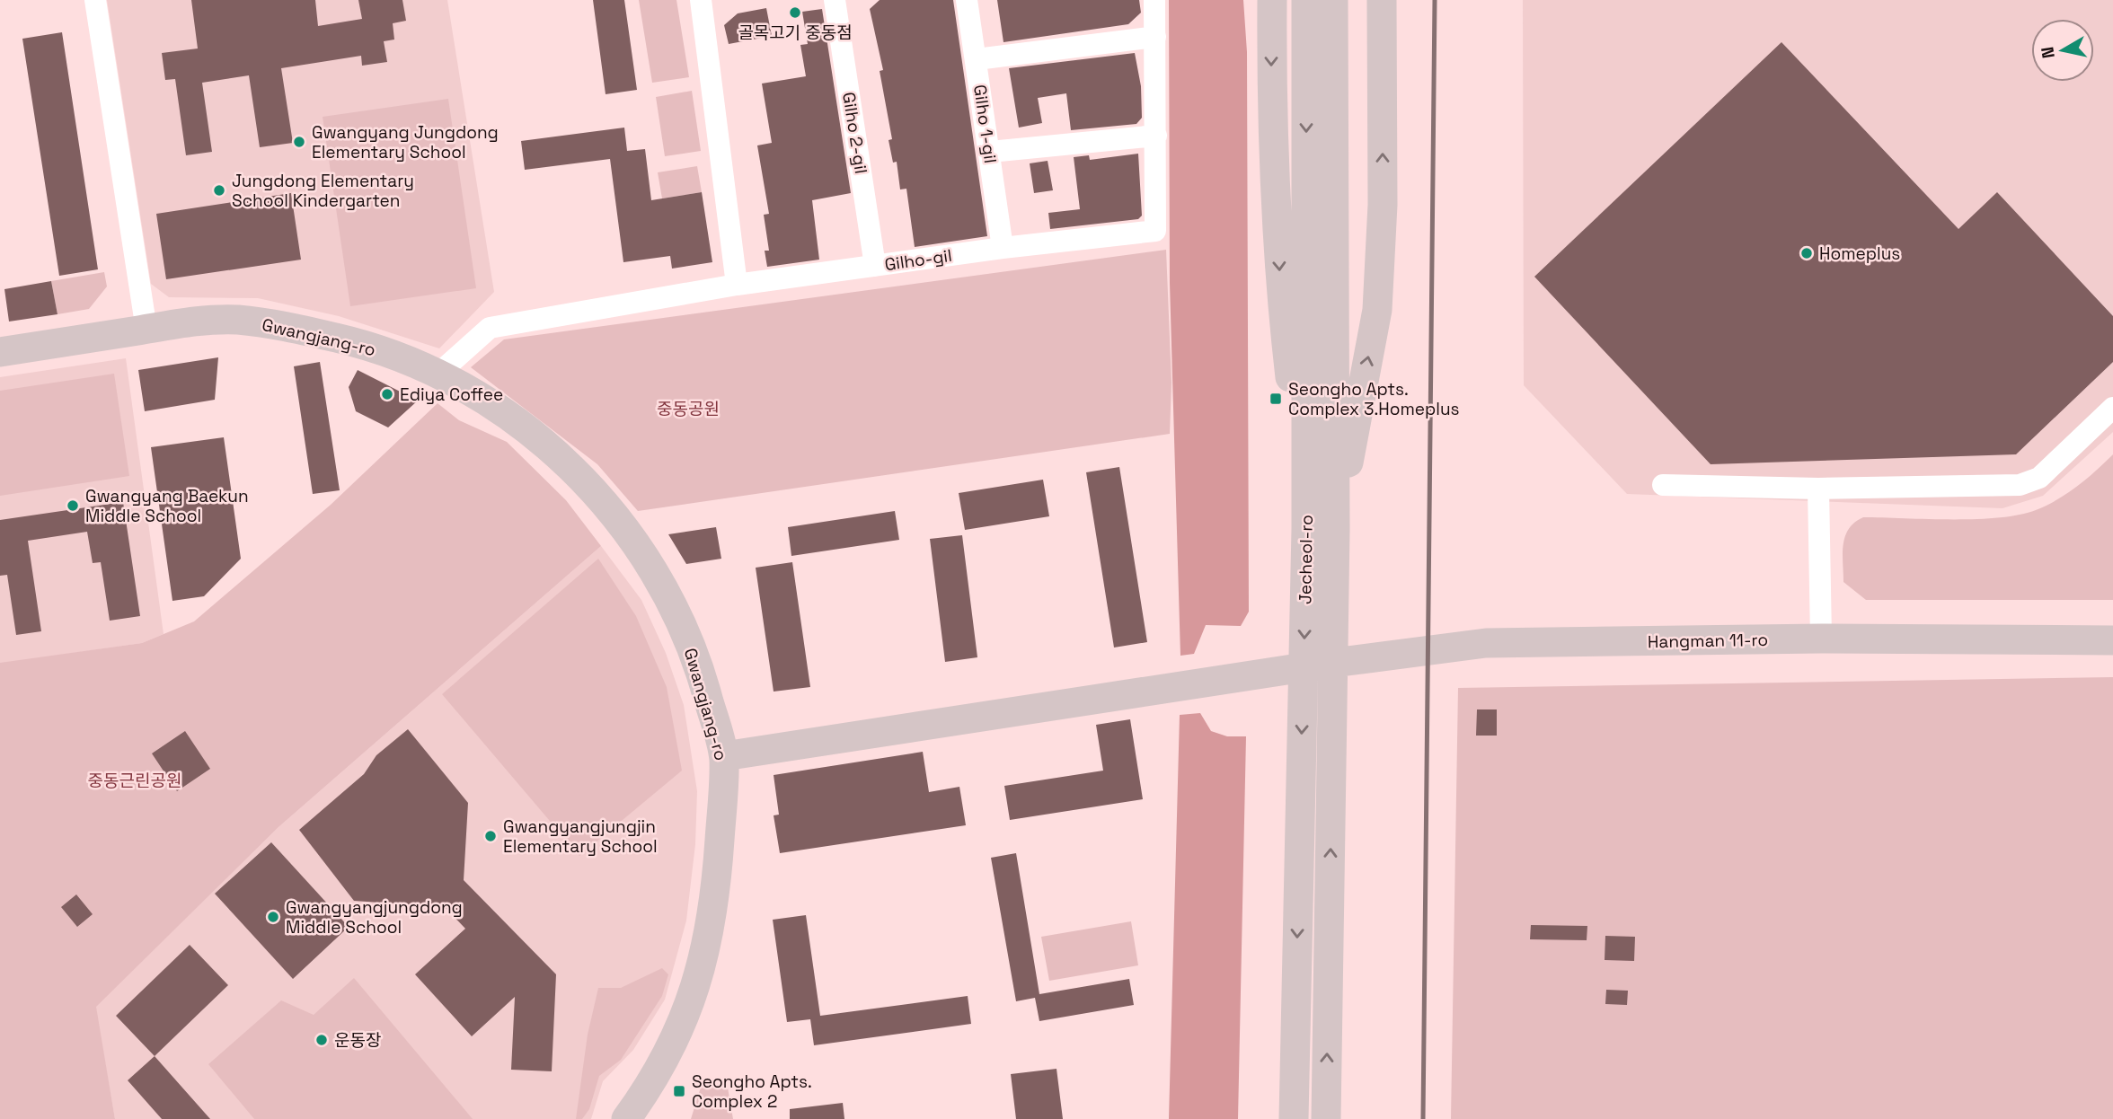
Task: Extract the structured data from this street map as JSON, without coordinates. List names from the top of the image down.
{
  "streets": {
    "main road": ["Gwangjang-ro", "Jecheol-ro", "Hangman 11-ro"],
    "street": ["Gilho 1-gil", "Gilho 2-gil", "Gilho-gil"]
  },
  "crossings": [
    ["Gilho 1-gil", "Gilho-gil"],
    ["Gilho 2-gil", "Gilho-gil"],
    ["Gilho-gil", "Gwangjang-ro"],
    ["Gwangjang-ro", "Hangman 11-ro"],
    ["Jecheol-ro", "Hangman 11-ro"]
  ],
  "parks": ["중동공원", "중동근린공원"],
  "places": {
    "other": [
      "골목고기 중동점",
      "Gwangyang Jungdong Elementary School",
      "Jungdong Elementary School Kindergarten",
      "Homeplus",
      "Ediya Coffee",
      "Gwangyang Baekun Middle School",
      "Gwangyangjungjin Elementary School",
      "Gwangyangjungdong Middle School",
      "운동장"
    ],
    "transit": ["Seongho Apts. Complex 3.Homeplus", "Seongho Apts. Complex 2"]
  },
  "north": "left"
}
